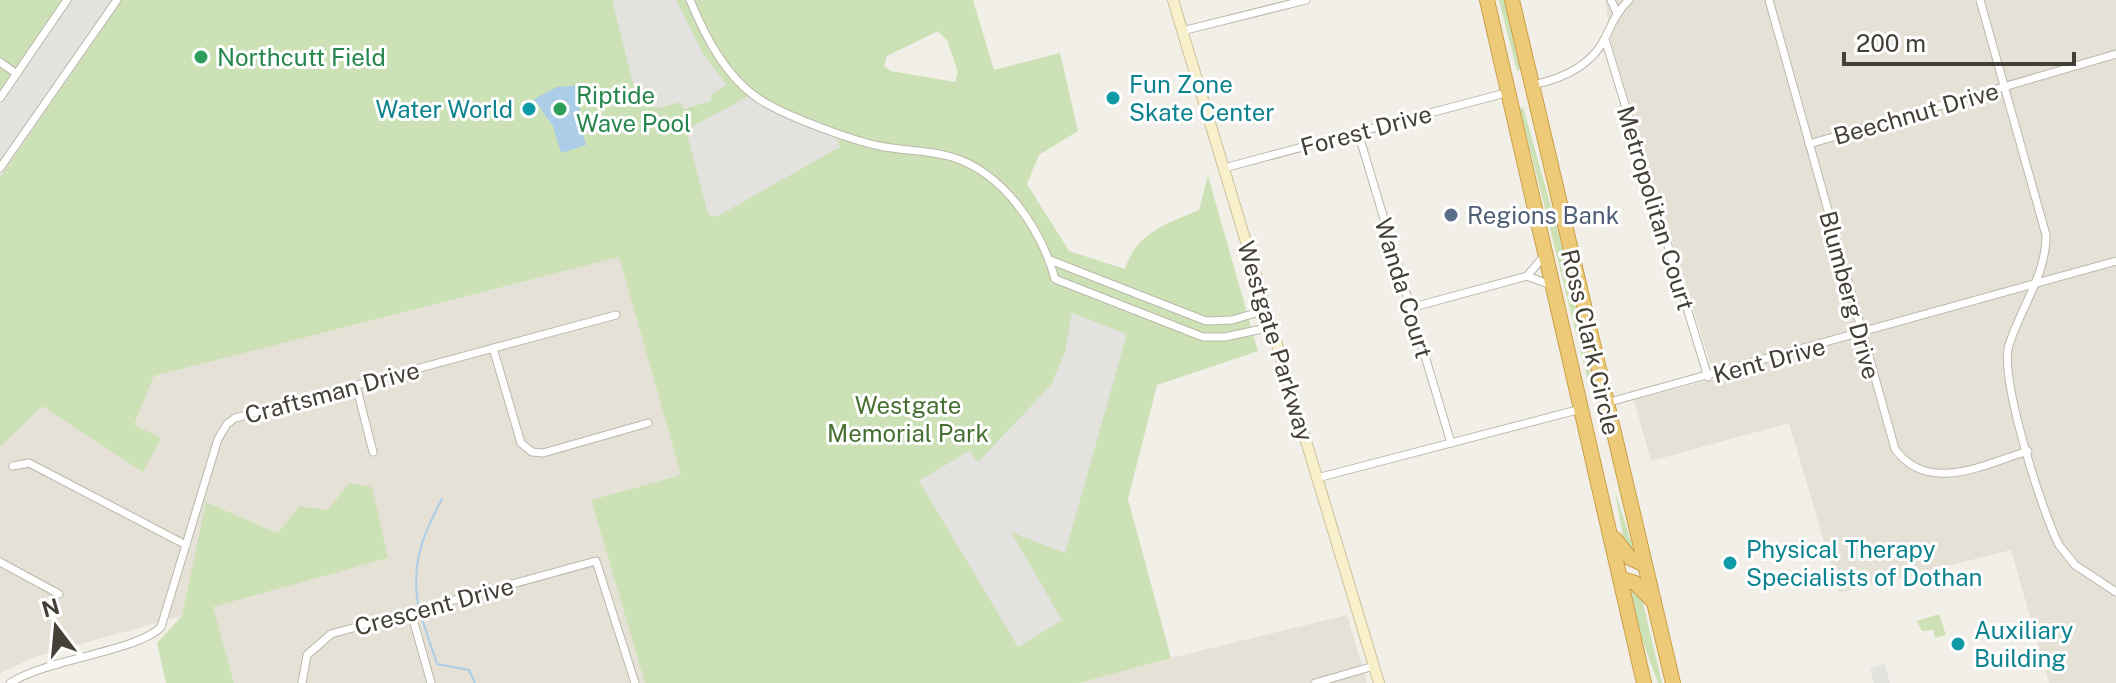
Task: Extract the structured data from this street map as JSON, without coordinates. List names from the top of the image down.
{
  "streets": {
    "highway": ["Ross Clark Circle"],
    "main road": ["Westgate Parkway"],
    "street": [
      "Beechnut Drive",
      "Forest Drive",
      "Metropolitan Court",
      "Wanda Court",
      "Blumberg Drive",
      "Kent Drive",
      "Craftsman Drive",
      "Crescent Drive"
    ]
  },
  "crossings": [
    ["Beechnut Drive", "Blumberg Drive"],
    ["Forest Drive", "Wanda Court"],
    ["Forest Drive", "Westgate Parkway"],
    ["Forest Drive", "Ross Clark Circle"],
    ["Metropolitan Court", "Kent Drive"],
    ["Blumberg Drive", "Kent Drive"],
    ["Ross Clark Circle", "Kent Drive"]
  ],
  "parks": ["Westgate Memorial Park"],
  "places": [
    "Northcutt Field",
    "Fun Zone Skate Center",
    "Water World",
    "Riptide Wave Pool",
    "Regions Bank",
    "Physical Therapy Specialists of Dothan",
    "Auxiliary Building"
  ],
  "scale_bar": "200 m",
  "north": "top"
}
